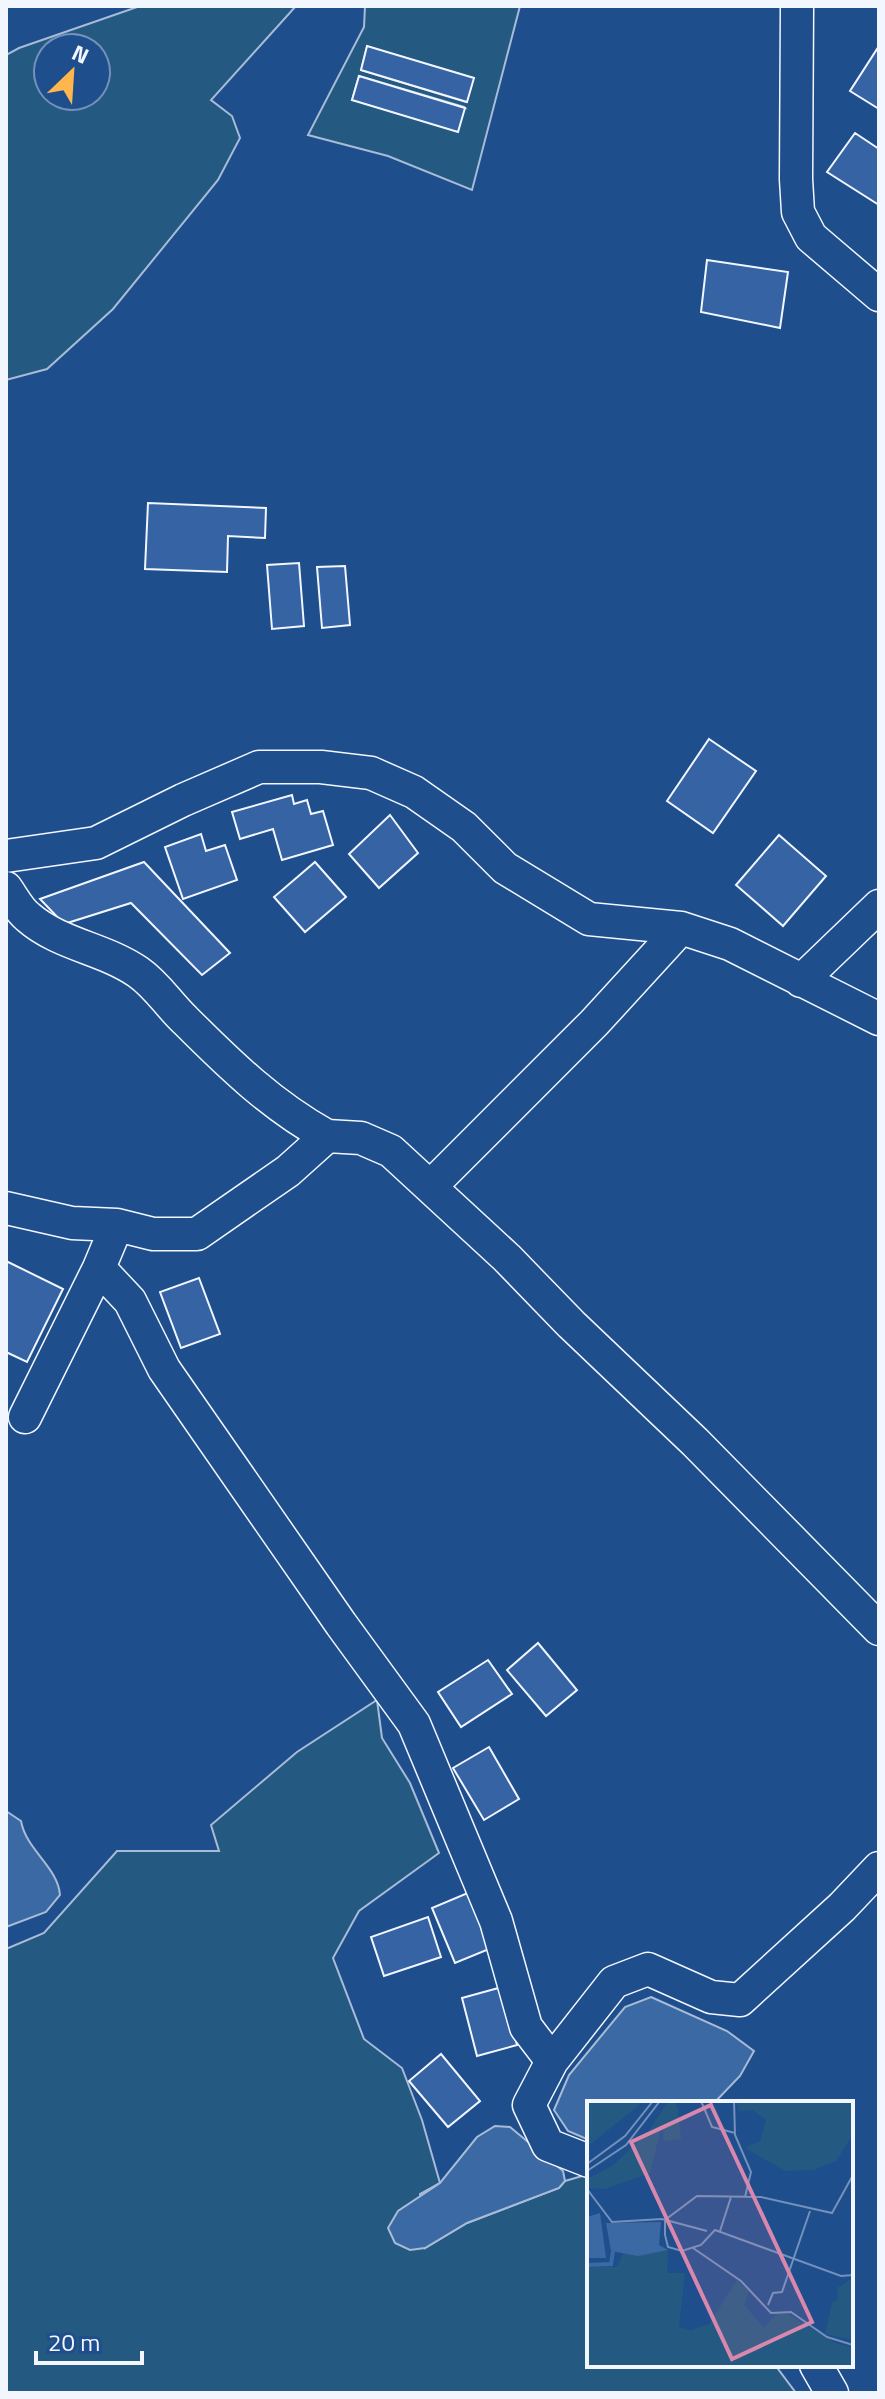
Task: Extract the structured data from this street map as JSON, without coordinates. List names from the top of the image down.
{
  "scale_bar": "20 m",
  "north": "top right"
}
